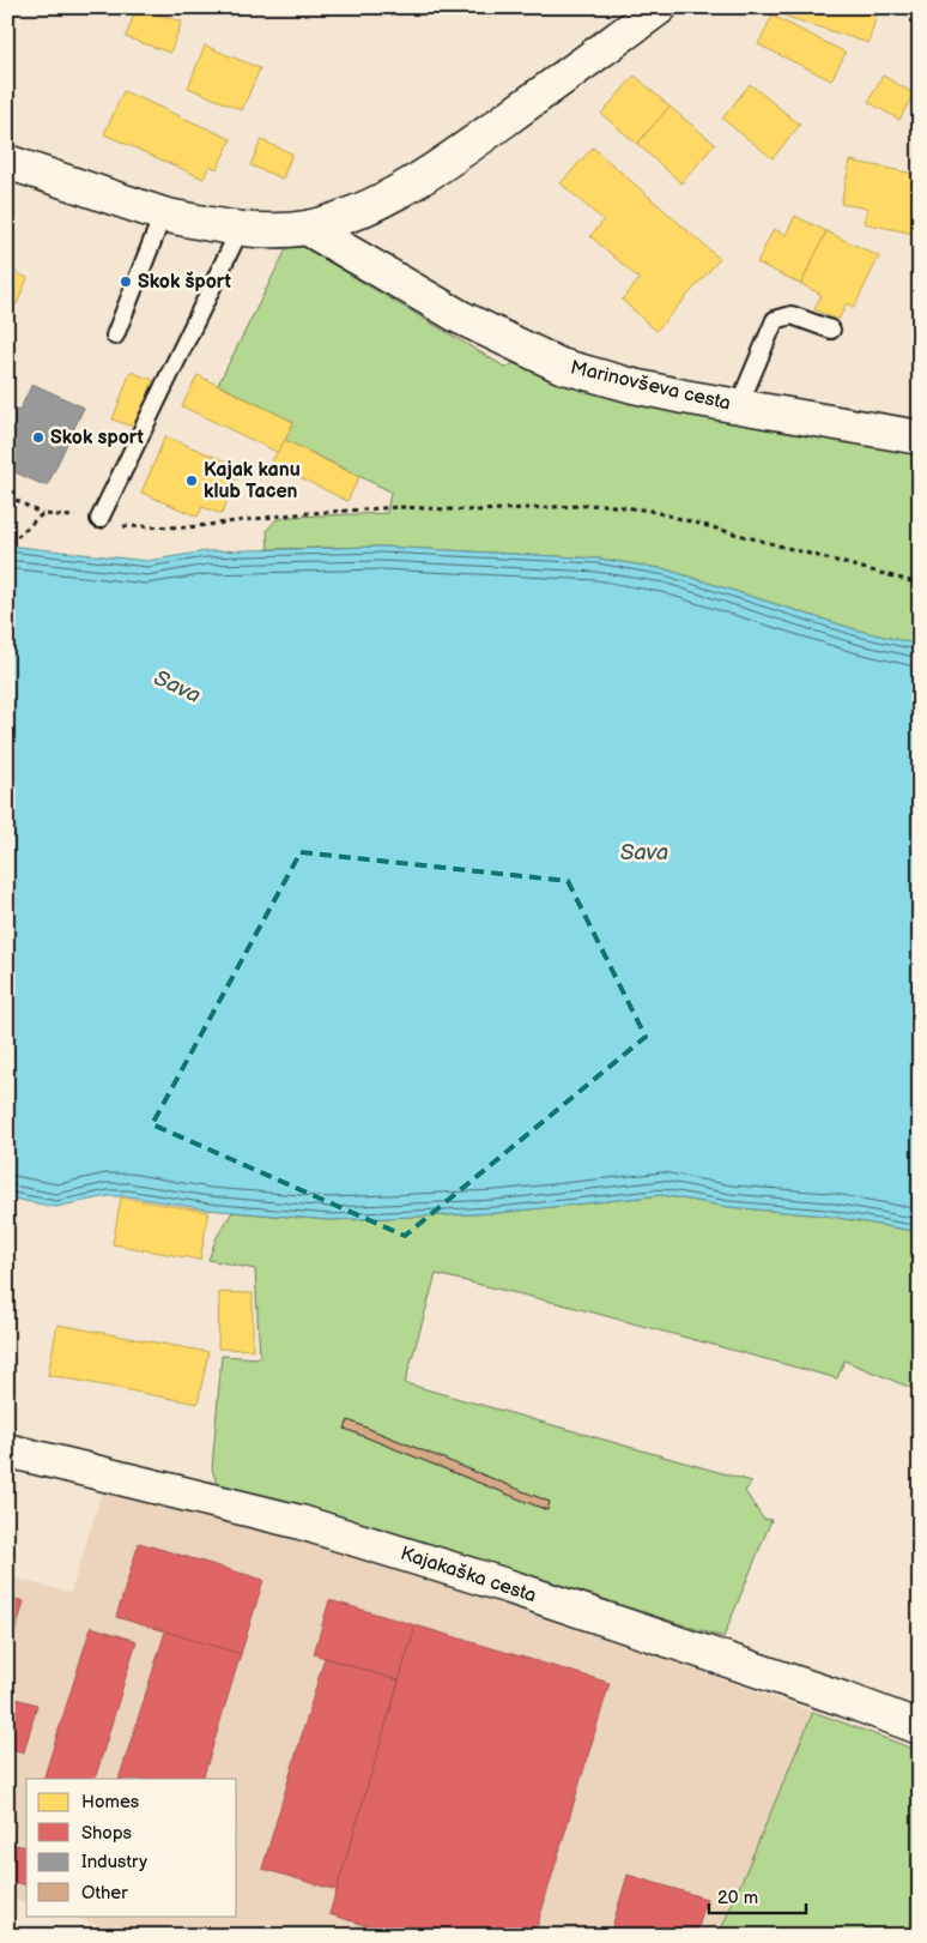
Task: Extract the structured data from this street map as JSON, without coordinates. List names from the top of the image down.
{
  "streets": {
    "street": ["Marinovševa cesta", "Kajakaška cesta"]
  },
  "water": ["Sava"],
  "places": ["Skok šport", "Skok sport", "Kajak kanu klub Tacen"],
  "legend": [
    "Homes",
    "Shops",
    "Industry",
    "Other"
  ],
  "scale_bar": "20 m"
}
